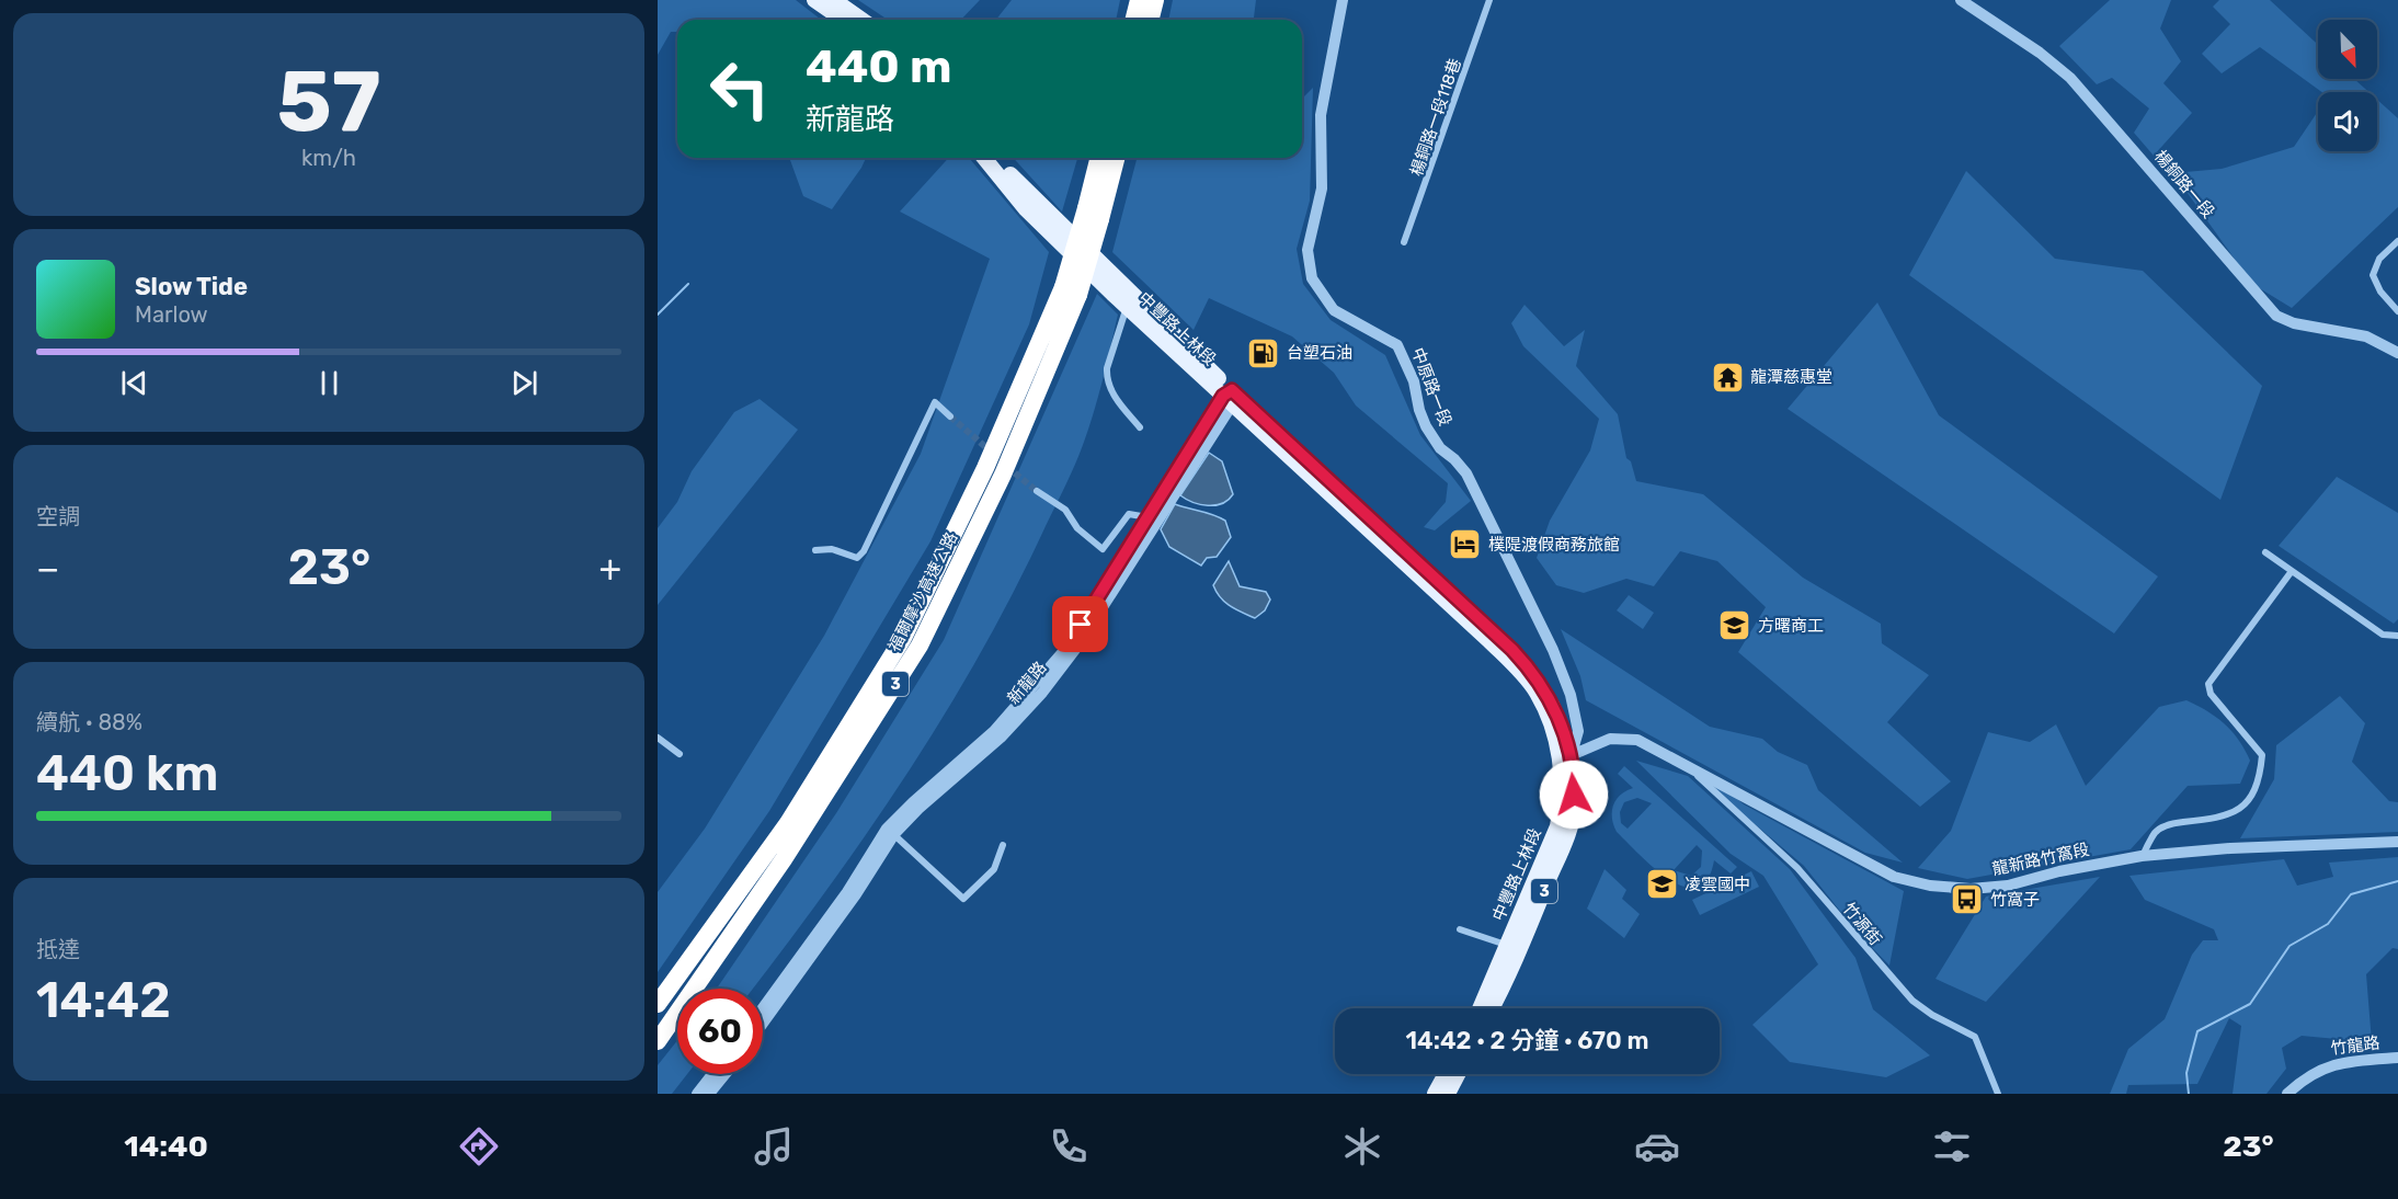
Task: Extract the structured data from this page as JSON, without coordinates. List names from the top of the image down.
{
  "streets": {
    "highway": ["福爾摩沙高速公路", "3"],
    "main road": ["中豐路上林段"],
    "street": [
      "楊銅路一段118巷",
      "楊銅路一段",
      "中原路一段",
      "新龍路",
      "龍新路竹窩段",
      "竹源街",
      "竹龍路"
    ]
  },
  "crossings": [
    ["中豐路上林段", "中原路一段"],
    ["中豐路上林段", "新龍路"],
    ["中豐路上林段", "龍新路竹窩段"],
    ["中原路一段", "龍新路竹窩段"],
    ["龍新路竹窩段", "竹源街"]
  ],
  "places": {
    "fuel station": ["台塑石油"],
    "temple": ["龍潭慈惠堂"],
    "hotel": ["樸隄渡假商務旅館"],
    "school or university": ["方曙商工", "凌雲國中"],
    "bus stop": ["竹窩子"]
  },
  "north": "bottom right",
  "page": {
    "tile": [
      ["57", "km/h"],
      "空調",
      ["續航 · 88%", "440 km"],
      ["抵達", "14:42"]
    ],
    "turn": ["440 m", "新龍路"],
    "song": ["Slow Tide", "Marlow"],
    "heat": ["−", "23°", "+"],
    "limit": "60",
    "trip": "14:42 · 2 分鐘 · 670 m",
    "tabs": ["14:40", "23°"]
  }
}
